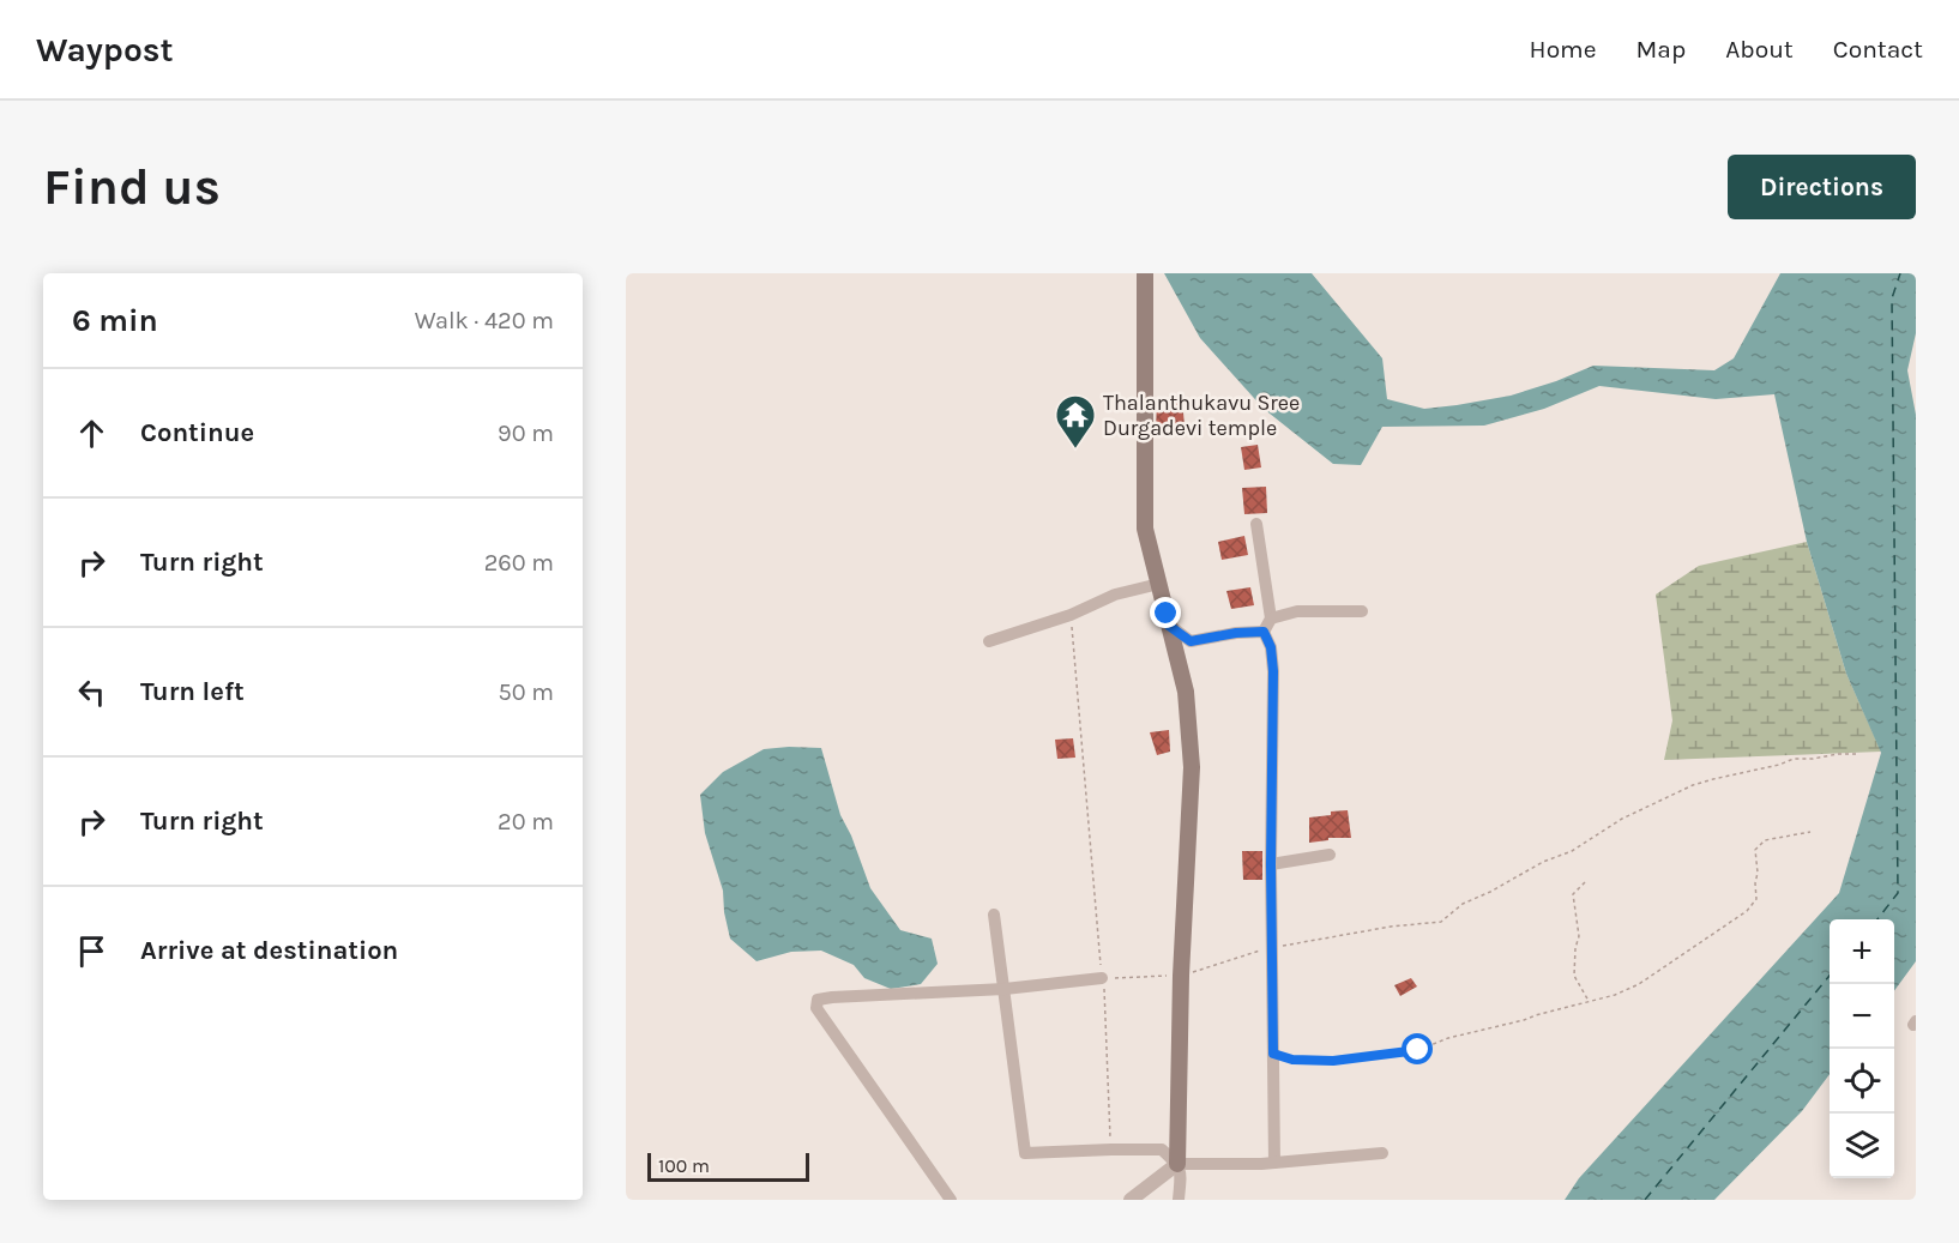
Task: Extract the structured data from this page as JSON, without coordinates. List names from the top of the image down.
{
  "places": {
    "temple": ["Thalanthukavu Sree Durgadevi temple"]
  },
  "scale_bar": "100 m",
  "page": {
    "header": "Waypost",
    "nav": [
      "Home",
      "Map",
      "About",
      "Contact"
    ],
    "buttons": "Directions",
    "title": "Find us",
    "heading": ["6 min", "Walk · 420 m"],
    "list": [
      ["Continue", "90 m"],
      ["Turn right", "260 m"],
      ["Turn left", "50 m"],
      ["Turn right", "20 m"],
      "Arrive at destination"
    ],
    "map_buttons": ["+", "−"],
    "scale": "100 m"
  }
}
